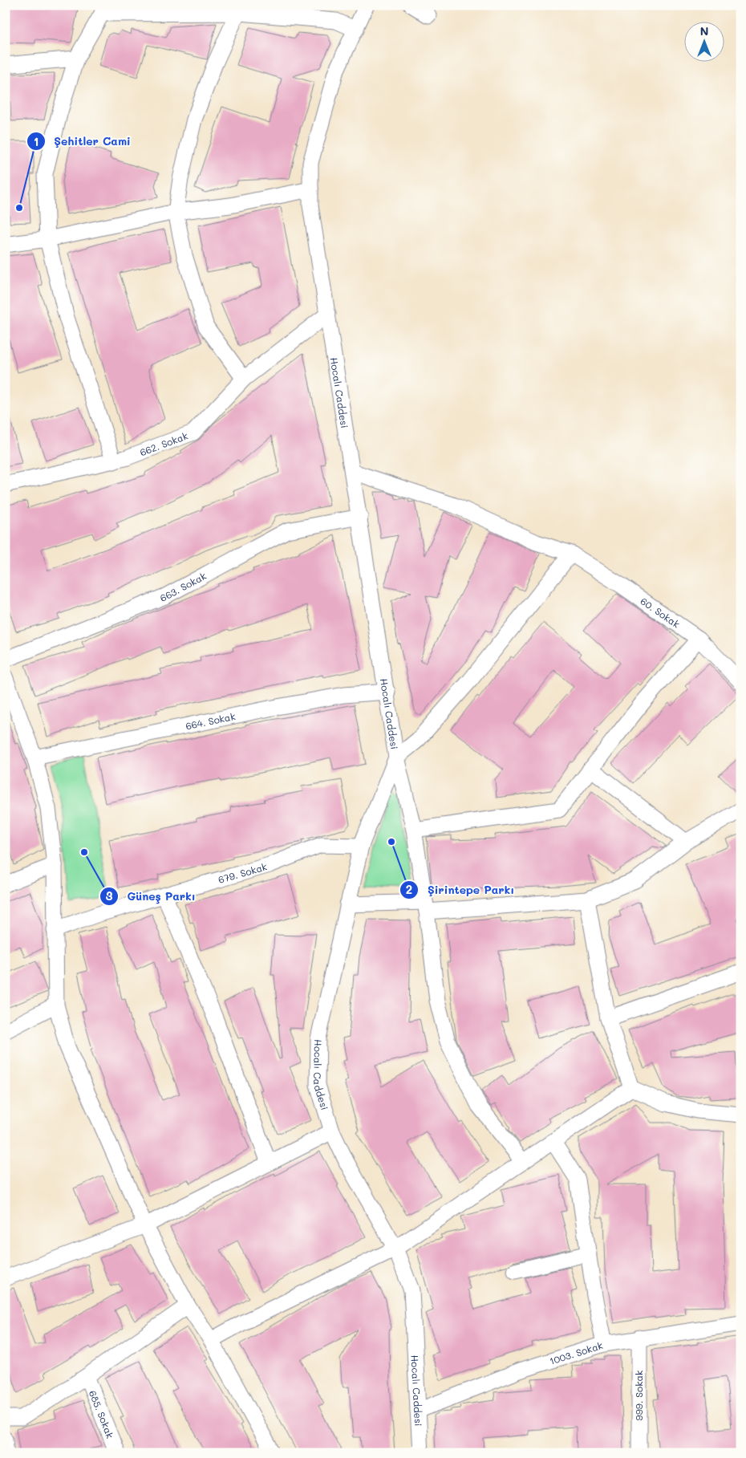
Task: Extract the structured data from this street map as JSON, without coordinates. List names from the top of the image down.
{
  "streets": {
    "street": [
      "Hocalı Caddesi",
      "662. Sokak",
      "663. Sokak",
      "60. Sokak",
      "664. Sokak",
      "679. Sokak",
      "1003. Sokak",
      "999. Sokak",
      "685. Sokak"
    ]
  },
  "crossings": [
    ["Hocalı Caddesi", "662. Sokak"],
    ["Hocalı Caddesi", "663. Sokak"],
    ["Hocalı Caddesi", "60. Sokak"],
    ["Hocalı Caddesi", "664. Sokak"],
    ["Hocalı Caddesi", "679. Sokak"],
    ["Hocalı Caddesi", "1003. Sokak"],
    ["1003. Sokak", "999. Sokak"]
  ],
  "places": ["Şehitler Cami", "Şirintepe Parkı", "Güneş Parkı"],
  "north": "top"
}
